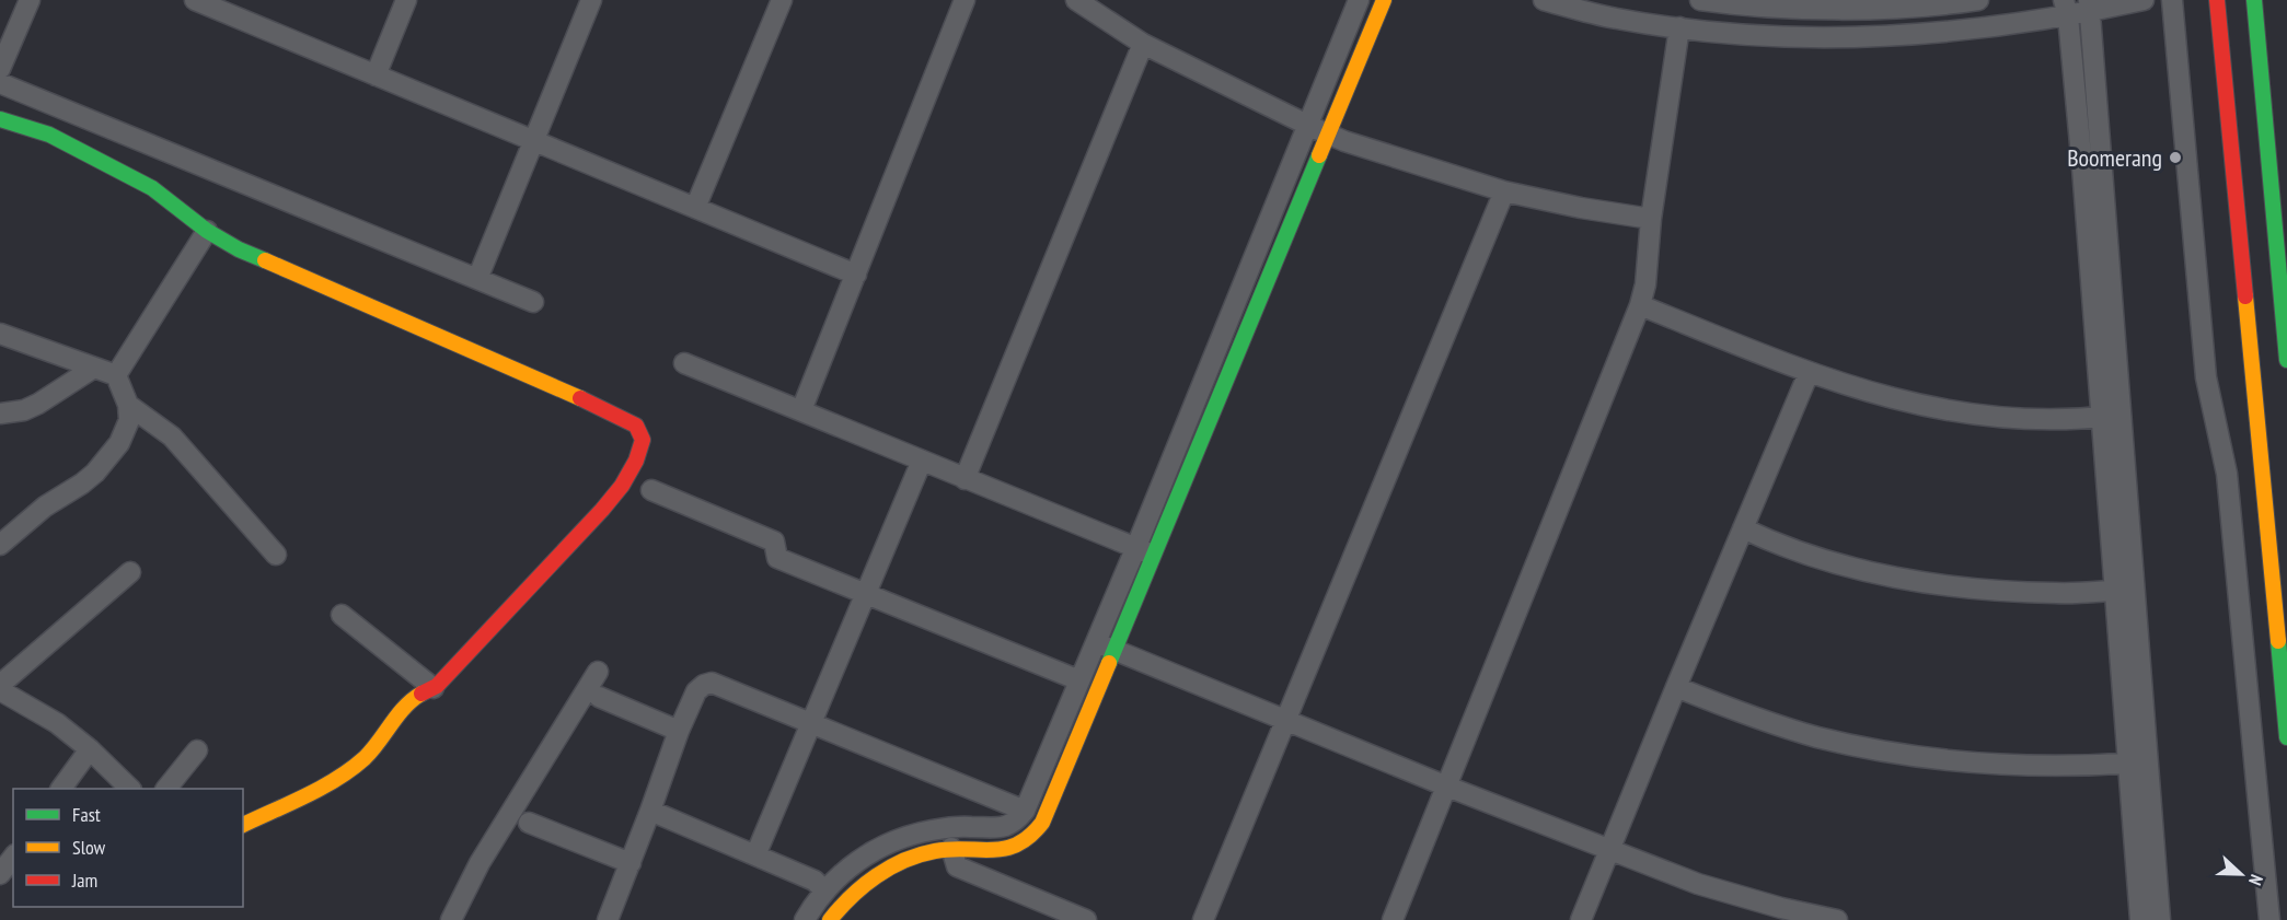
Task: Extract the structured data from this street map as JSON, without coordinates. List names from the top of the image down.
{
  "places": ["Boomerang"],
  "legend": ["Fast", "Slow", "Jam"],
  "north": "right"
}
